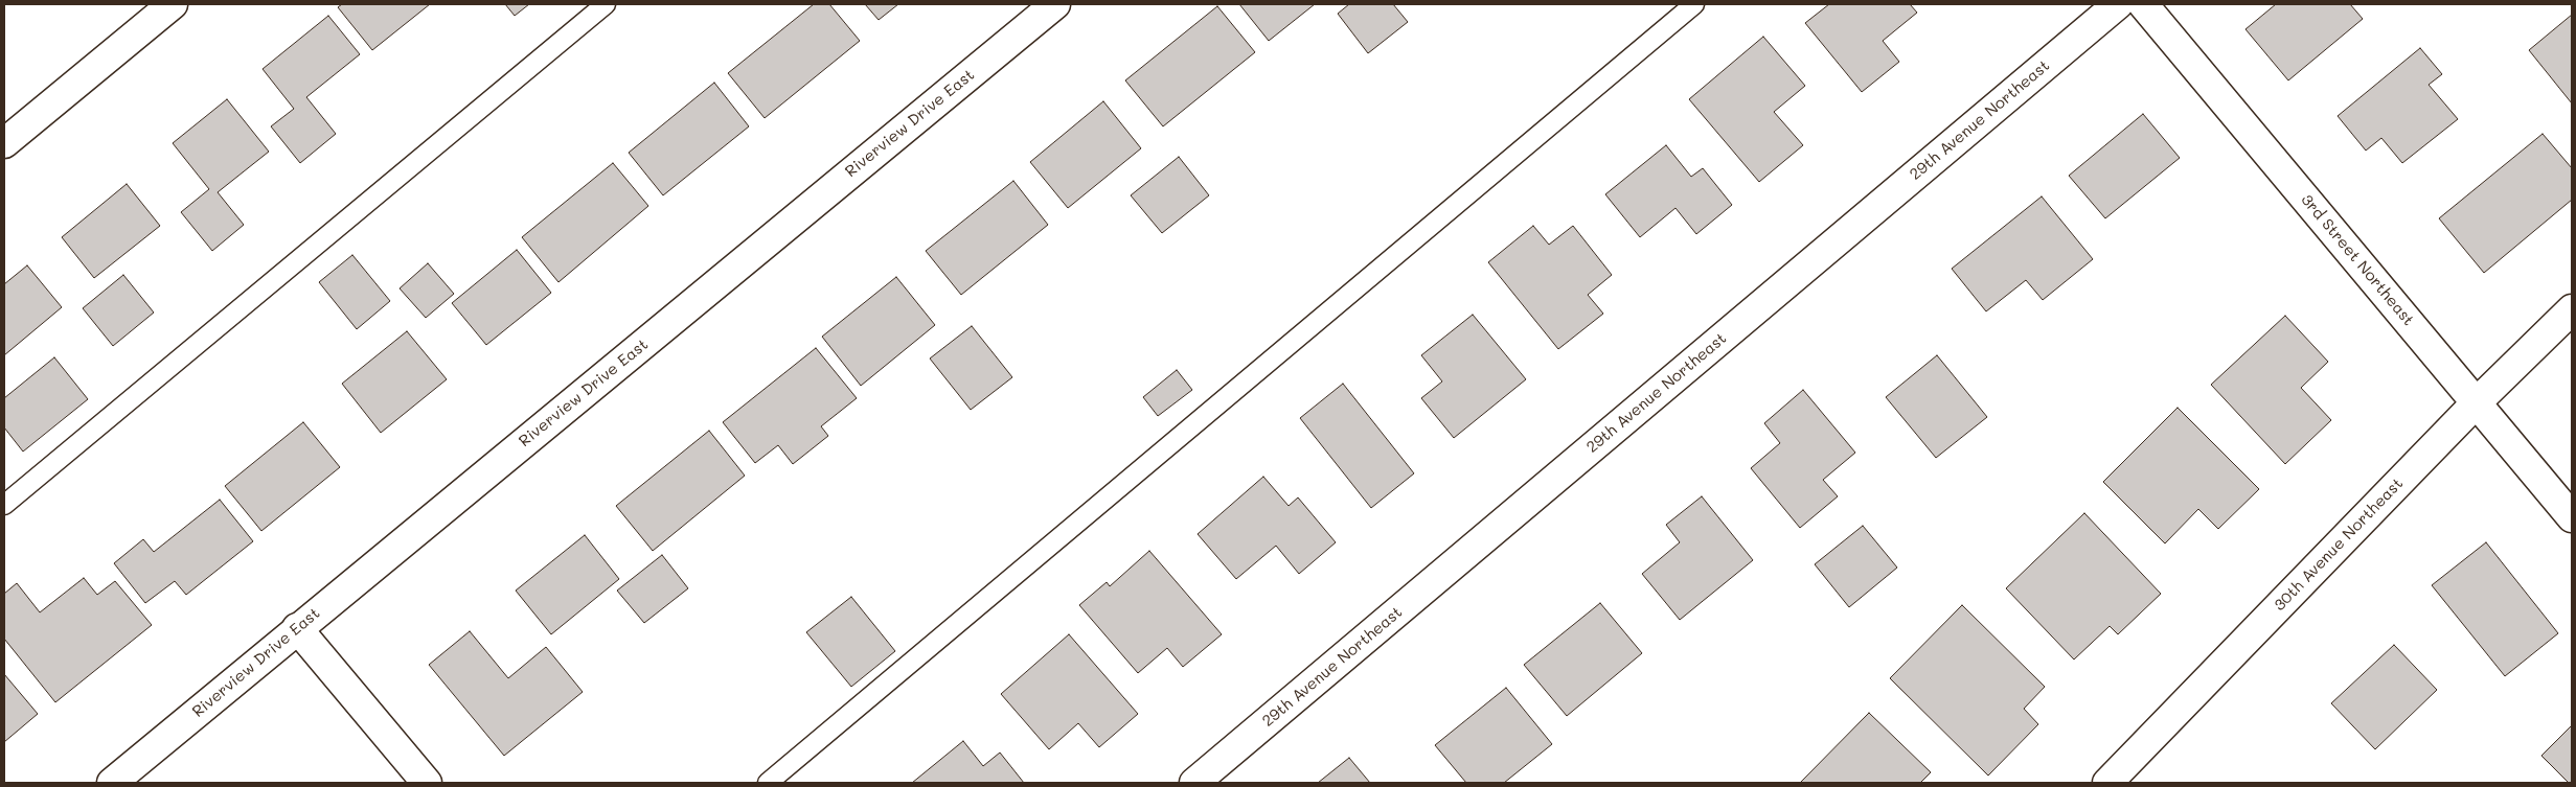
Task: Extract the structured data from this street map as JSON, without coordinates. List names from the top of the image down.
{
  "streets": {
    "street": [
      "29th Avenue Northeast",
      "Riverview Drive East",
      "3rd Street Northeast",
      "30th Avenue Northeast"
    ]
  },
  "crossings": [
    ["3rd Street Northeast", "30th Avenue Northeast"]
  ]
}
